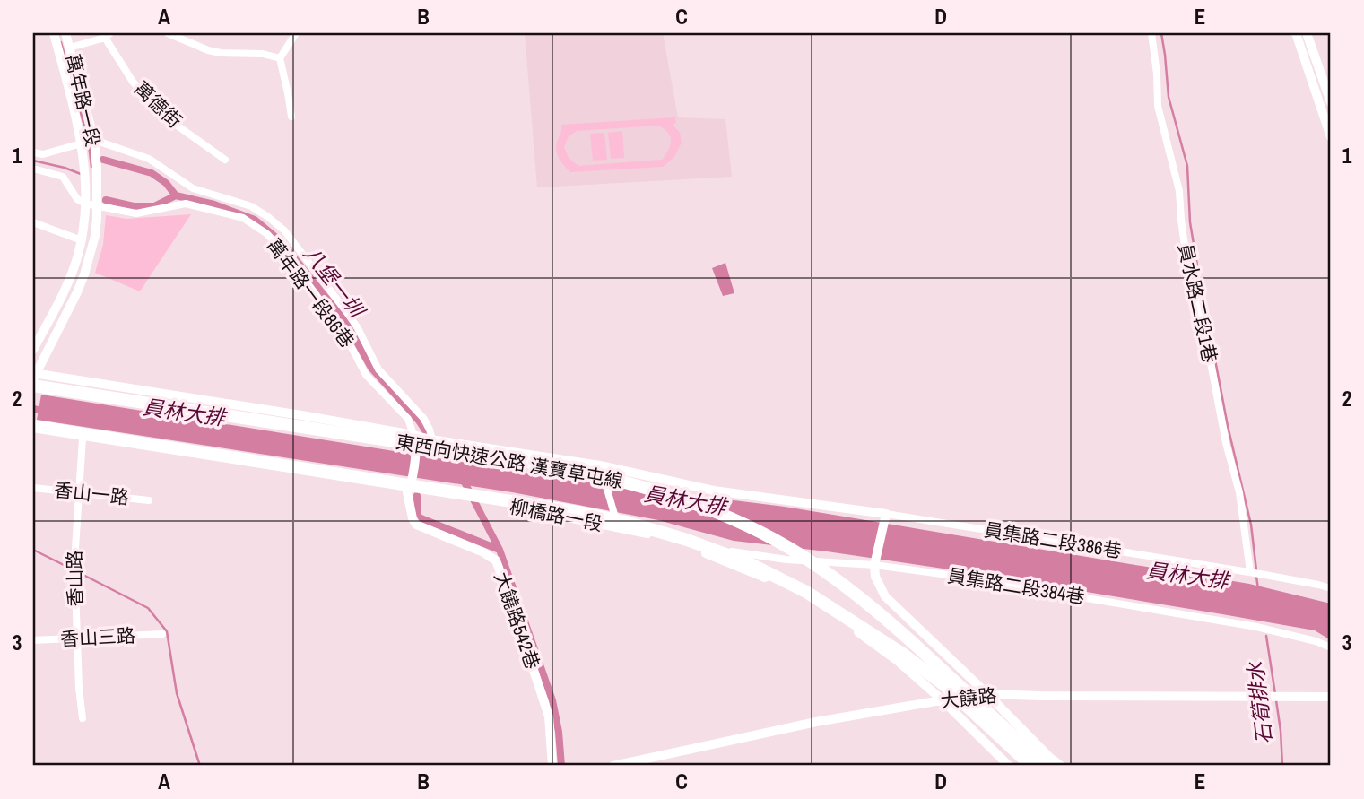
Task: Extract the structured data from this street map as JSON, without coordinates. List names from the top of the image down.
{
  "streets": {
    "highway": ["東西向快速公路 漢寶草屯線"],
    "main road": [
      "萬年路一段",
      "柳橋路一段",
      "大饒路542巷",
      "大饒路"
    ],
    "street": [
      "萬德街",
      "萬年路一段86巷",
      "員水路二段1巷",
      "香山一路",
      "員集路二段386巷",
      "香山路",
      "員集路二段384巷",
      "香山三路"
    ]
  },
  "crossings": [
    ["萬年路一段", "萬年路一段86巷"],
    ["萬年路一段", "東西向快速公路 漢寶草屯線"],
    ["員水路二段1巷", "員集路二段386巷"],
    ["香山一路", "香山路"],
    ["柳橋路一段", "香山路"],
    ["柳橋路一段", "員集路二段384巷"],
    ["柳橋路一段", "大饒路542巷"],
    ["柳橋路一段", "大饒路"],
    ["香山路", "香山三路"]
  ],
  "water": ["八堡一圳", "員林大排", "石筍排水"],
  "grid": {
    "columns": [
      "A",
      "B",
      "C",
      "D",
      "E"
    ],
    "rows": ["1", "2", "3"]
  }
}
